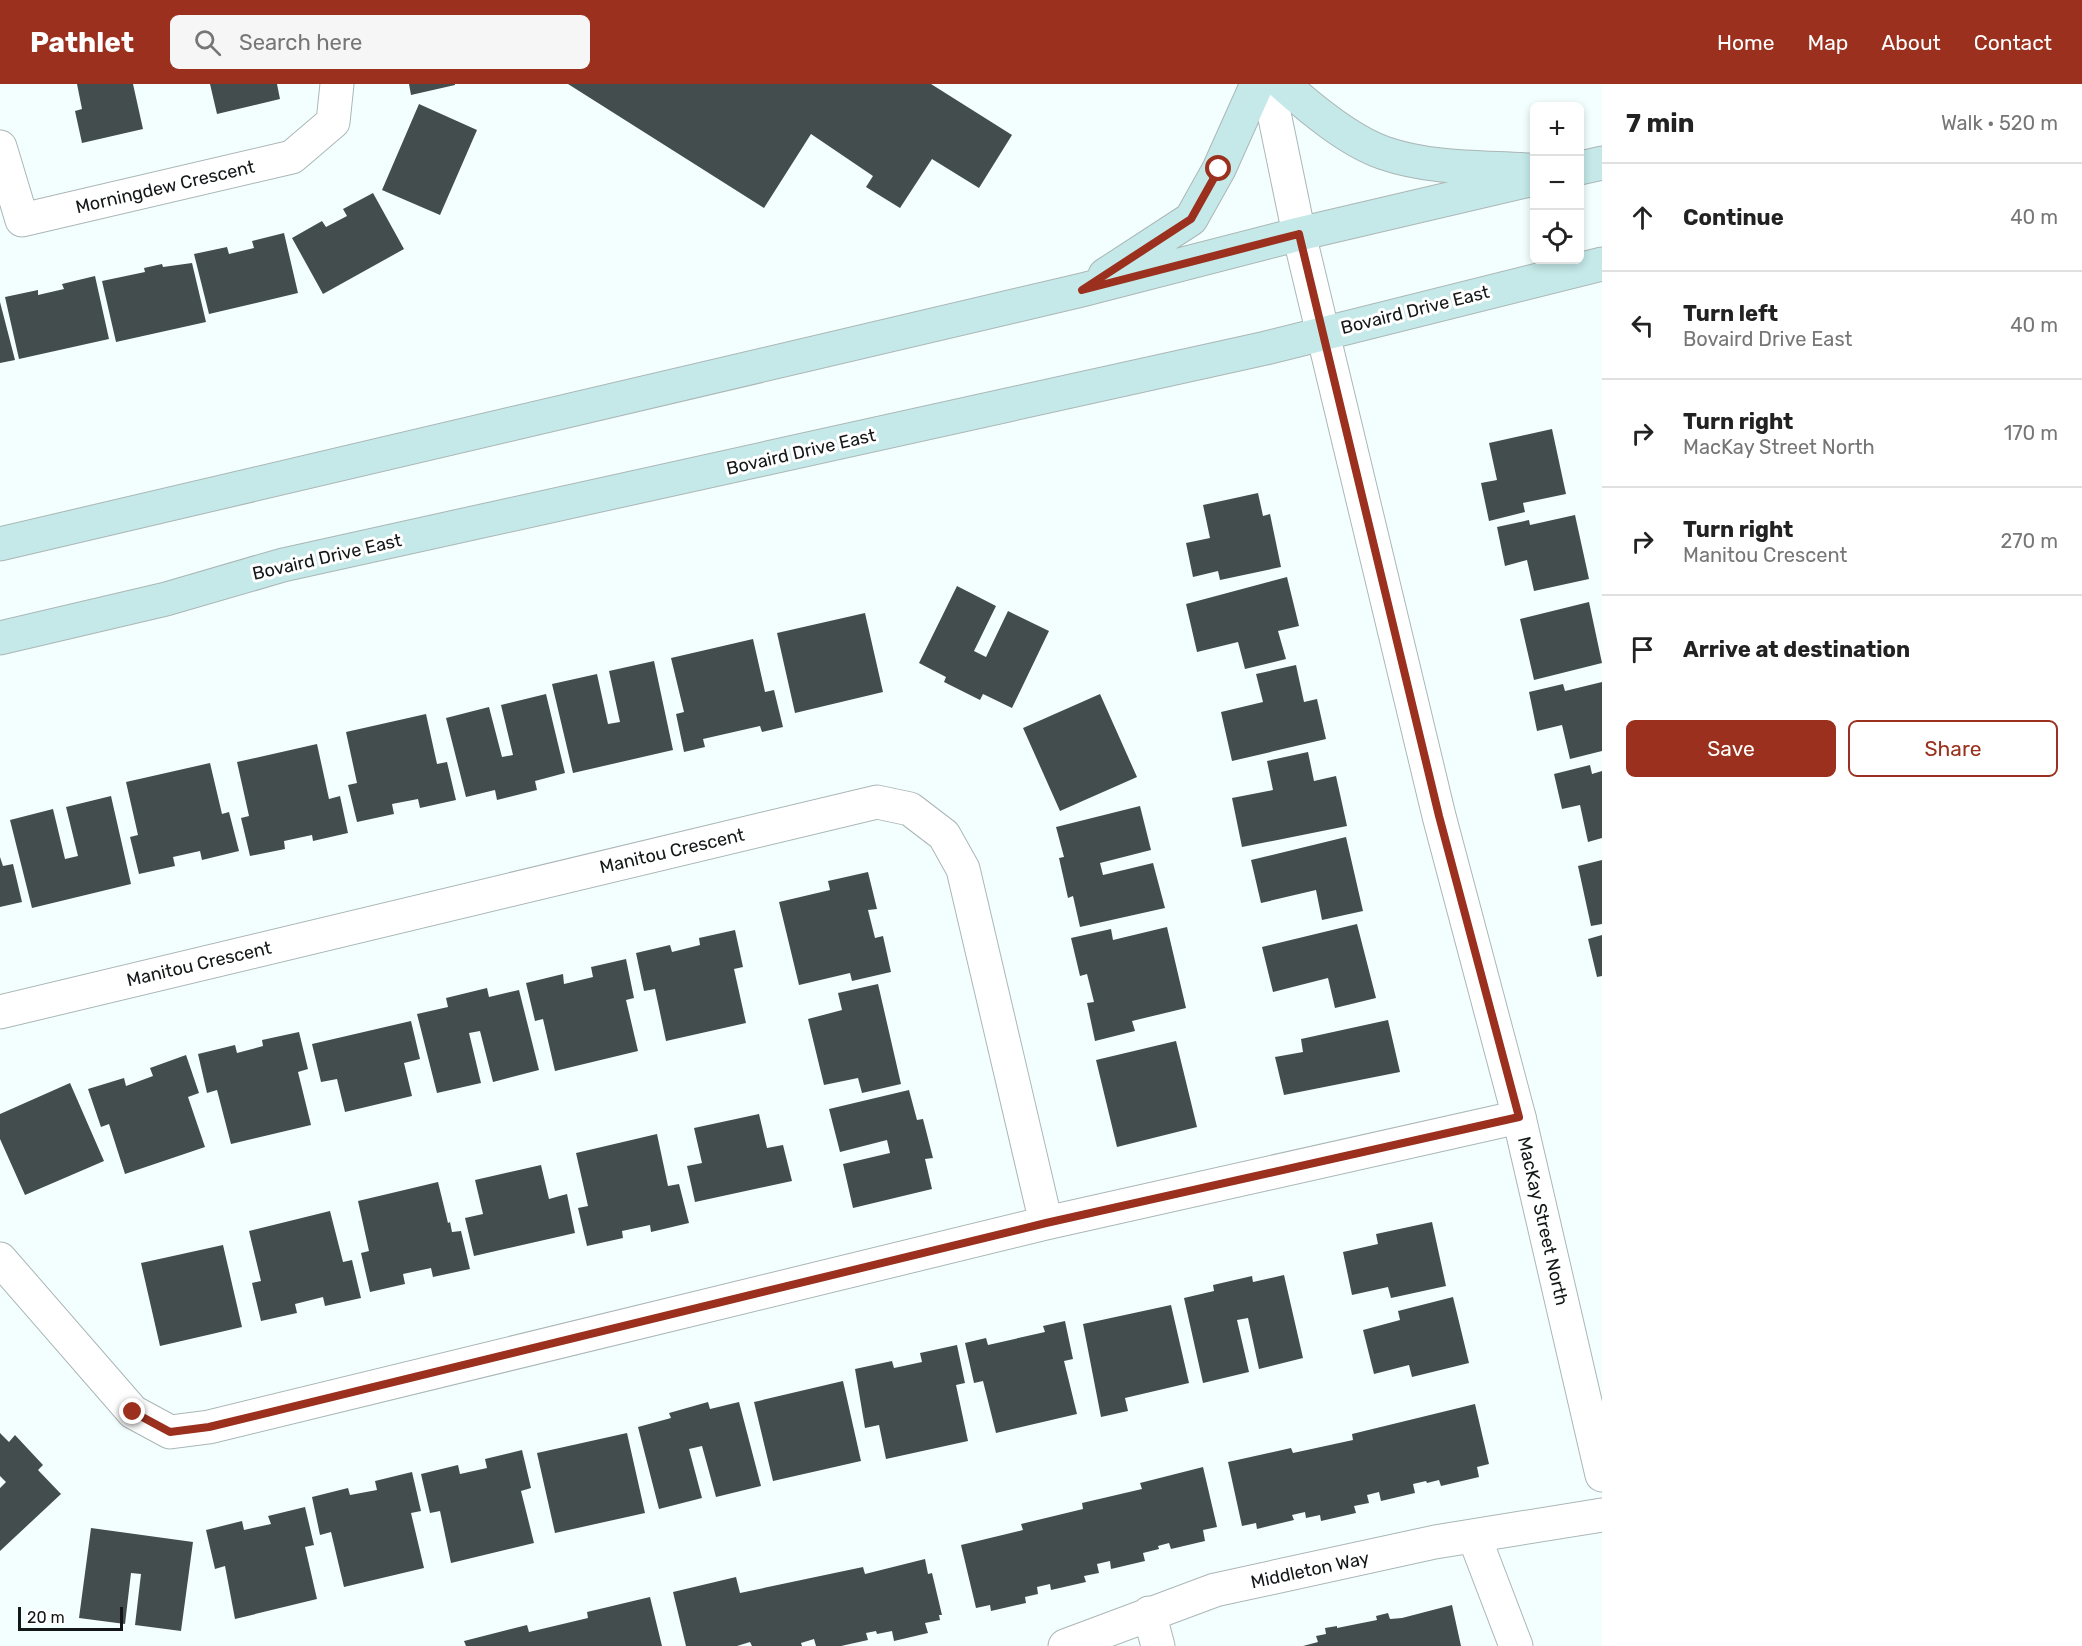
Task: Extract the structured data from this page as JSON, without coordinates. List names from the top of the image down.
{
  "streets": {
    "main road": ["Bovaird Drive East"],
    "street": [
      "Morningdew Crescent",
      "Manitou Crescent",
      "MacKay Street North",
      "Middleton Way"
    ]
  },
  "crossings": [
    ["Bovaird Drive East", "MacKay Street North"]
  ],
  "scale_bar": "20 m",
  "page": {
    "header": "Pathlet",
    "search": "Search here",
    "nav": [
      "Home",
      "Map",
      "About",
      "Contact"
    ],
    "heading": ["7 min", "Walk · 520 m"],
    "map_buttons": ["+", "−"],
    "list": [
      ["Continue", "40 m"],
      ["Turn left", "Bovaird Drive East", "40 m"],
      ["Turn right", "MacKay Street North", "170 m"],
      ["Turn right", "Manitou Crescent", "270 m"],
      "Arrive at destination"
    ],
    "buttons": ["Save", "Share"],
    "scale": "20 m"
  }
}
